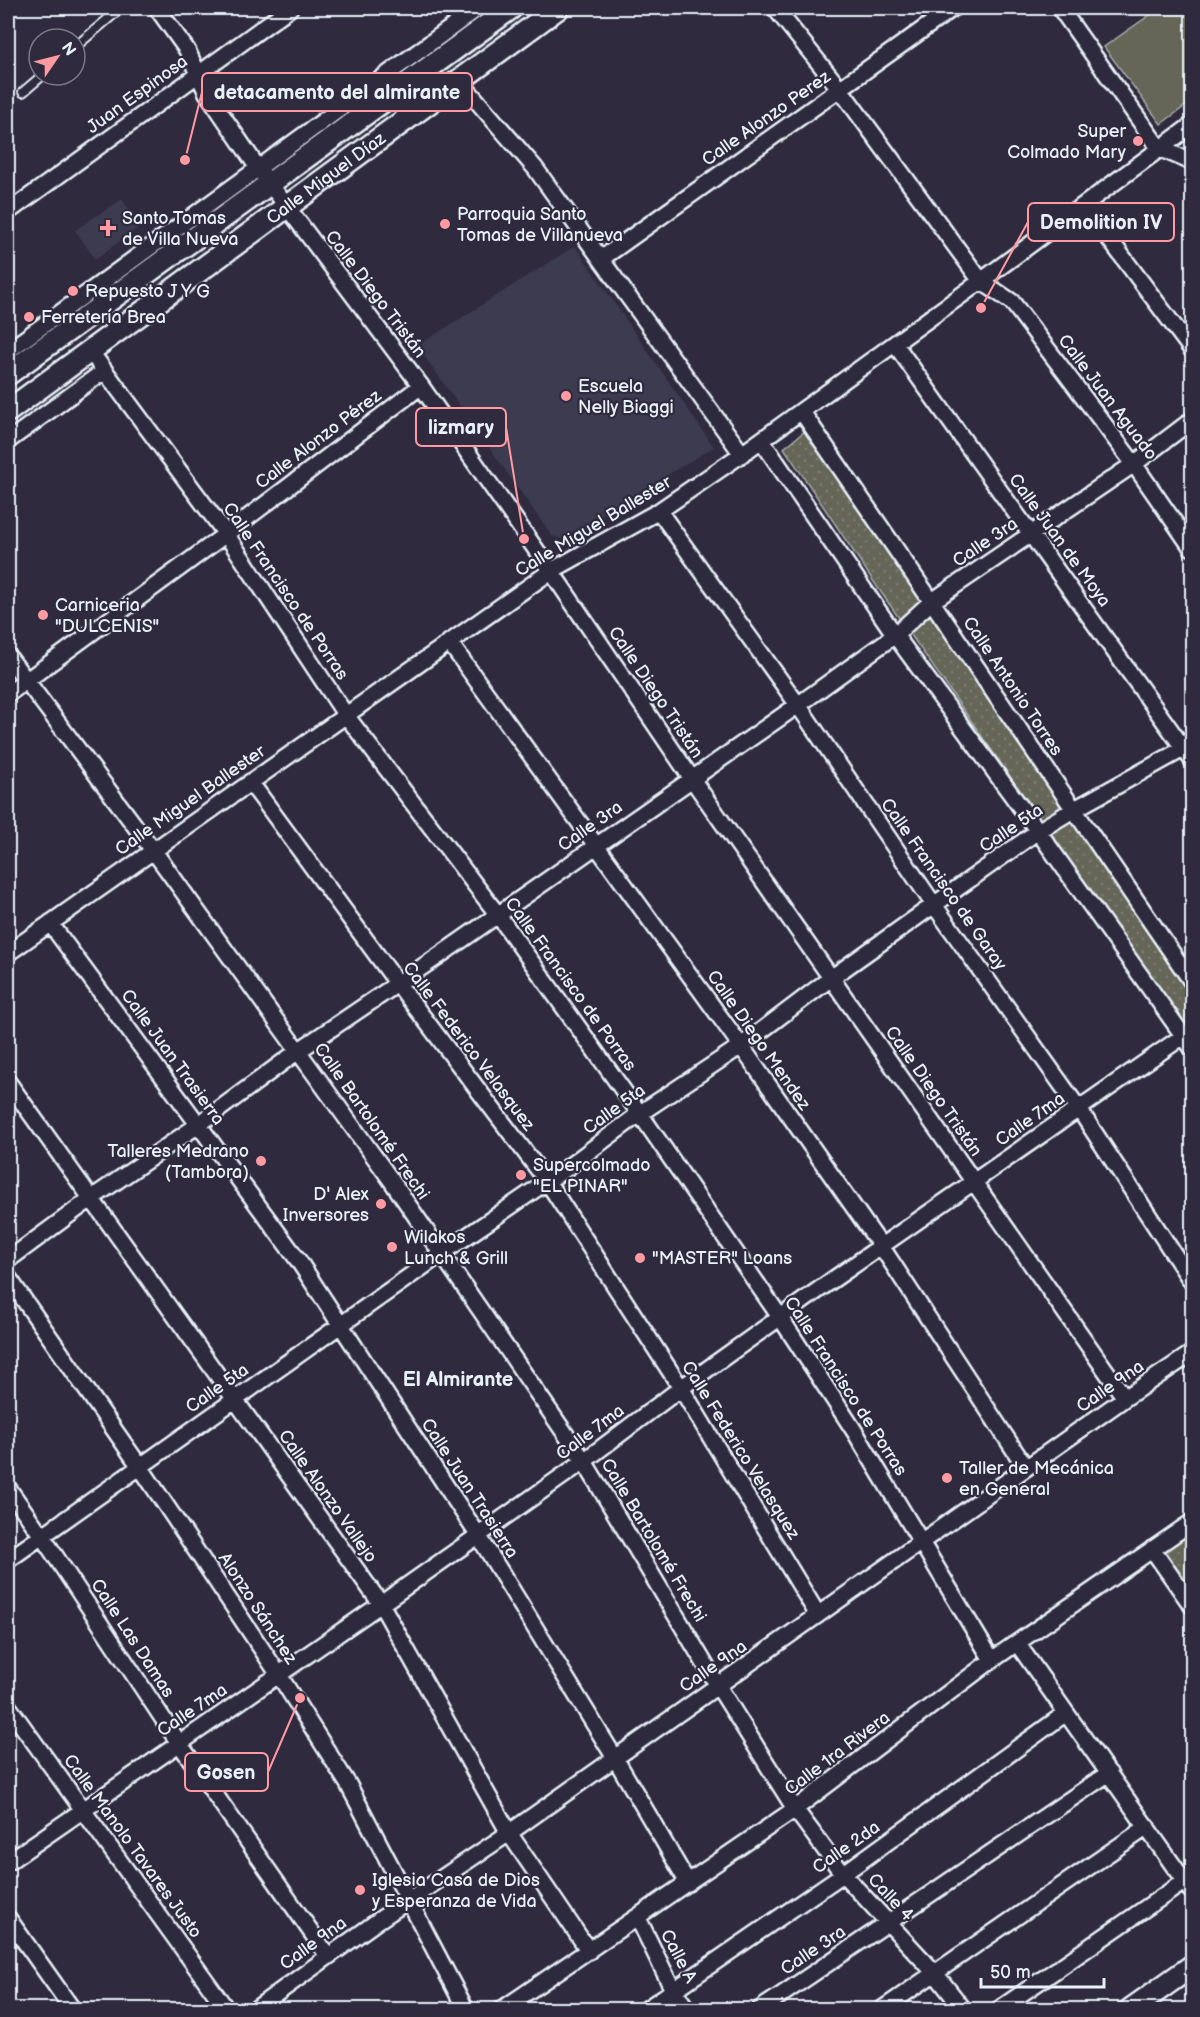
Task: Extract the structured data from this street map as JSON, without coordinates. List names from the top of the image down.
{
  "streets": {
    "street": [
      "Juan Espinosa",
      "Calle Alonzo Perez",
      "Calle Miguel Díaz",
      "Calle Diego Tristán",
      "Calle Juan Aguado",
      "Calle Alonzo Pérez",
      "Calle Miguel Ballester",
      "Calle Juan de Moya",
      "Calle 3ra",
      "Calle Francisco de Porras",
      "Calle Antonio Torres",
      "Calle 5ta",
      "Calle Francisco de Garay",
      "Calle Diego Mendez",
      "Calle Federico Velasquez",
      "Calle Juan Trasierra",
      "Calle 7ma",
      "Calle Bartolomé Frechi",
      "Calle 9na",
      "Calle Alonzo Vallejo",
      "Alonzo Sánchez",
      "Calle Las Damas",
      "Calle 1ra Rivera",
      "Calle Manolo Tavares Justo",
      "Calle 2da",
      "Calle 4",
      "Calle A"
    ]
  },
  "crossings": [
    ["Juan Espinosa", "Calle Diego Tristán"],
    ["Calle Alonzo Perez", "Calle Juan Aguado"],
    ["Calle Miguel Díaz", "Calle Diego Tristán"],
    ["Calle Miguel Díaz", "Calle Francisco de Porras"],
    ["Calle Diego Tristán", "Calle Alonzo Pérez"],
    ["Calle Diego Tristán", "Calle Miguel Ballester"],
    ["Calle Diego Tristán", "Calle 3ra"],
    ["Calle Diego Tristán", "Calle 5ta"],
    ["Calle Diego Tristán", "Calle 7ma"],
    ["Calle Diego Tristán", "Calle 9na"],
    ["Calle Juan Aguado", "Calle Miguel Ballester"],
    ["Calle Juan Aguado", "Calle 3ra"],
    ["Calle Alonzo Pérez", "Calle Francisco de Porras"],
    ["Calle Alonzo Pérez", "Calle Bartolomé Frechi"],
    ["Calle Miguel Ballester", "Calle Juan de Moya"],
    ["Calle Miguel Ballester", "Calle Francisco de Porras"],
    ["Calle Miguel Ballester", "Calle Antonio Torres"],
    ["Calle Miguel Ballester", "Calle Francisco de Garay"],
    ["Calle Miguel Ballester", "Calle Diego Mendez"],
    ["Calle Miguel Ballester", "Calle Federico Velasquez"],
    ["Calle Miguel Ballester", "Calle Juan Trasierra"],
    ["Calle Miguel Ballester", "Calle Bartolomé Frechi"],
    ["Calle Juan de Moya", "Calle 3ra"],
    ["Calle Juan de Moya", "Calle 5ta"],
    ["Calle 3ra", "Calle Francisco de Porras"],
    ["Calle 3ra", "Calle Antonio Torres"],
    ["Calle 3ra", "Calle Francisco de Garay"],
    ["Calle 3ra", "Calle Diego Mendez"],
    ["Calle 3ra", "Calle Federico Velasquez"],
    ["Calle 3ra", "Calle Juan Trasierra"],
    ["Calle 3ra", "Calle Bartolomé Frechi"],
    ["Calle 3ra", "Calle Alonzo Vallejo"],
    ["Calle 3ra", "Calle 4"],
    ["Calle Francisco de Porras", "Calle 5ta"],
    ["Calle Francisco de Porras", "Calle 7ma"],
    ["Calle Francisco de Porras", "Calle 9na"],
    ["Calle Francisco de Porras", "Calle 1ra Rivera"],
    ["Calle Antonio Torres", "Calle 5ta"],
    ["Calle 5ta", "Calle Francisco de Garay"],
    ["Calle 5ta", "Calle Diego Mendez"],
    ["Calle 5ta", "Calle Federico Velasquez"],
    ["Calle 5ta", "Calle Juan Trasierra"],
    ["Calle 5ta", "Calle Bartolomé Frechi"],
    ["Calle 5ta", "Calle Alonzo Vallejo"],
    ["Calle 5ta", "Alonzo Sánchez"],
    ["Calle 5ta", "Calle Las Damas"],
    ["Calle Francisco de Garay", "Calle 7ma"],
    ["Calle Diego Mendez", "Calle 7ma"],
    ["Calle Diego Mendez", "Calle 9na"],
    ["Calle Federico Velasquez", "Calle 7ma"],
    ["Calle Federico Velasquez", "Calle 9na"],
    ["Calle Juan Trasierra", "Calle 7ma"],
    ["Calle Juan Trasierra", "Calle 9na"],
    ["Calle Juan Trasierra", "Calle 1ra Rivera"],
    ["Calle 7ma", "Calle Bartolomé Frechi"],
    ["Calle 7ma", "Calle Alonzo Vallejo"],
    ["Calle 7ma", "Alonzo Sánchez"],
    ["Calle 7ma", "Calle Las Damas"],
    ["Calle 7ma", "Calle Manolo Tavares Justo"],
    ["Calle Bartolomé Frechi", "Calle 9na"],
    ["Calle Bartolomé Frechi", "Calle 4"],
    ["Calle 9na", "Calle Alonzo Vallejo"],
    ["Calle 9na", "Alonzo Sánchez"],
    ["Calle 9na", "Calle Las Damas"],
    ["Calle 9na", "Calle 4"],
    ["Calle Alonzo Vallejo", "Calle 1ra Rivera"],
    ["Calle 1ra Rivera", "Calle 4"],
    ["Calle 1ra Rivera", "Calle A"],
    ["Calle 2da", "Calle 4"],
    ["Calle 2da", "Calle A"]
  ],
  "districts": ["El Almirante"],
  "places": {
    "other": [
      "Super Colmado Mary",
      "detacamento del almirante",
      "Parroquia Santo Tomas de Villanueva",
      "Repuesto J Y G",
      "Demolition IV",
      "Ferretería Brea",
      "Escuela Nelly Biaggi",
      "lizmary",
      "Carniceria \"DULCENIS\"",
      "Talleres Medrano (Tambora)",
      "Supercolmado \"EL PINAR\"",
      "D' Alex Inversores",
      "Wilakos Lunch & Grill",
      "\"MASTER\" Loans",
      "Taller de Mecánica en General",
      "Gosen",
      "Iglesia Casa de Dios y Esperanza de Vida"
    ],
    "health": ["Santo Tomas de Villa Nueva"]
  },
  "scale_bar": "50 m",
  "north": "top right"
}
